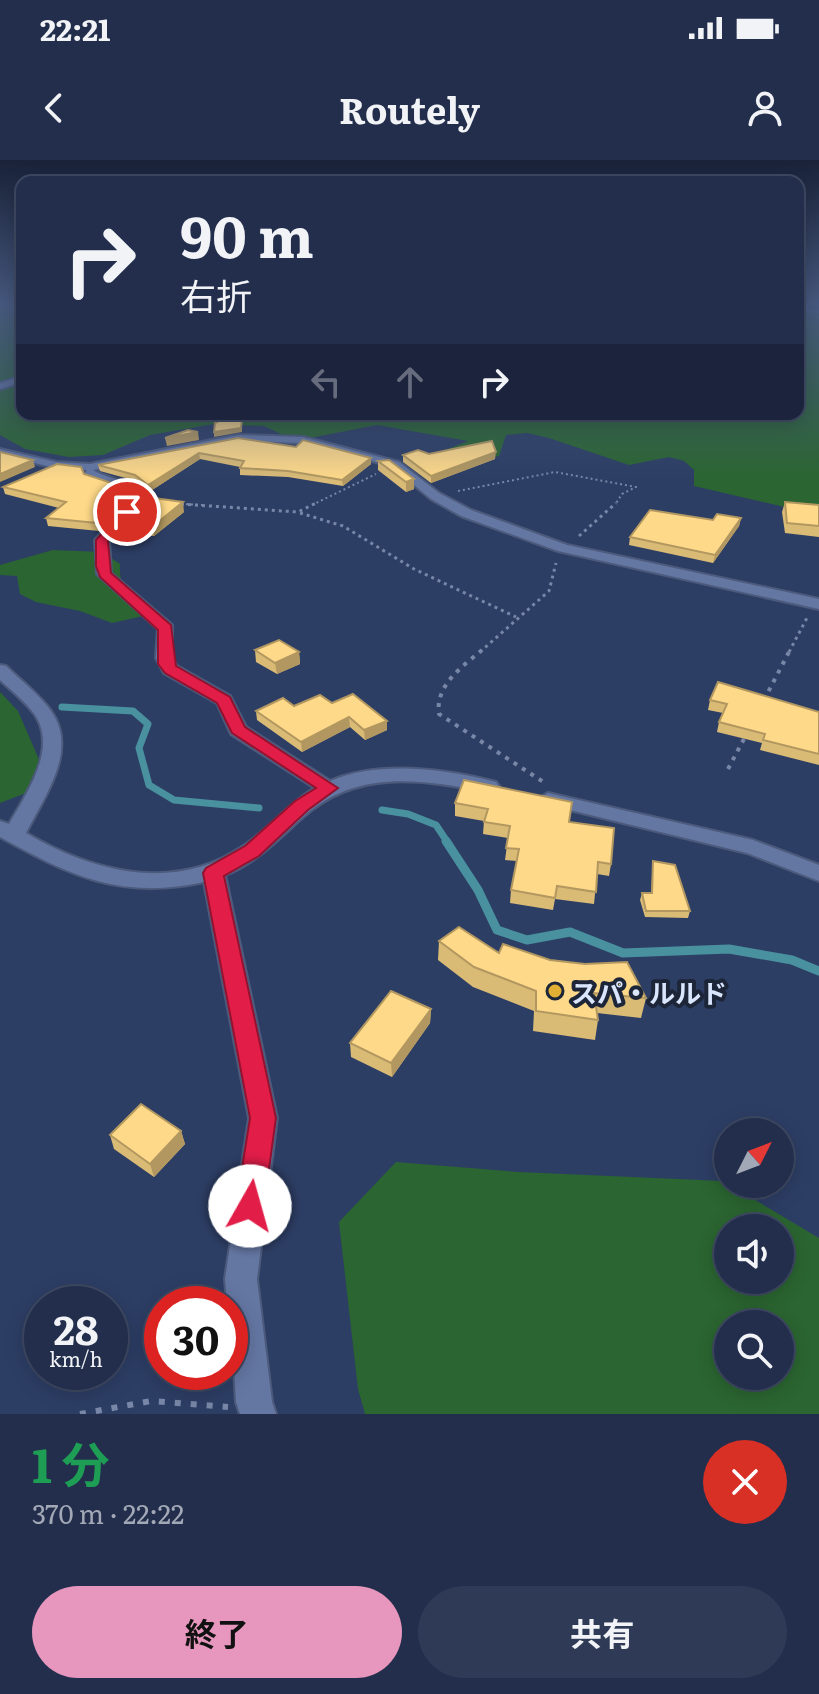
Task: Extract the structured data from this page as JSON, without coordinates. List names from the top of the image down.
{
  "places": ["スパ・ルルド"],
  "north": "top right",
  "page": {
    "status": "22:21",
    "header": "Routely",
    "turn": ["90 m", "右折"],
    "speed": "28 km/h",
    "limit": "30",
    "heading": ["1 分", "370 m · 22:22"],
    "buttons": ["終了", "共有"]
  }
}
